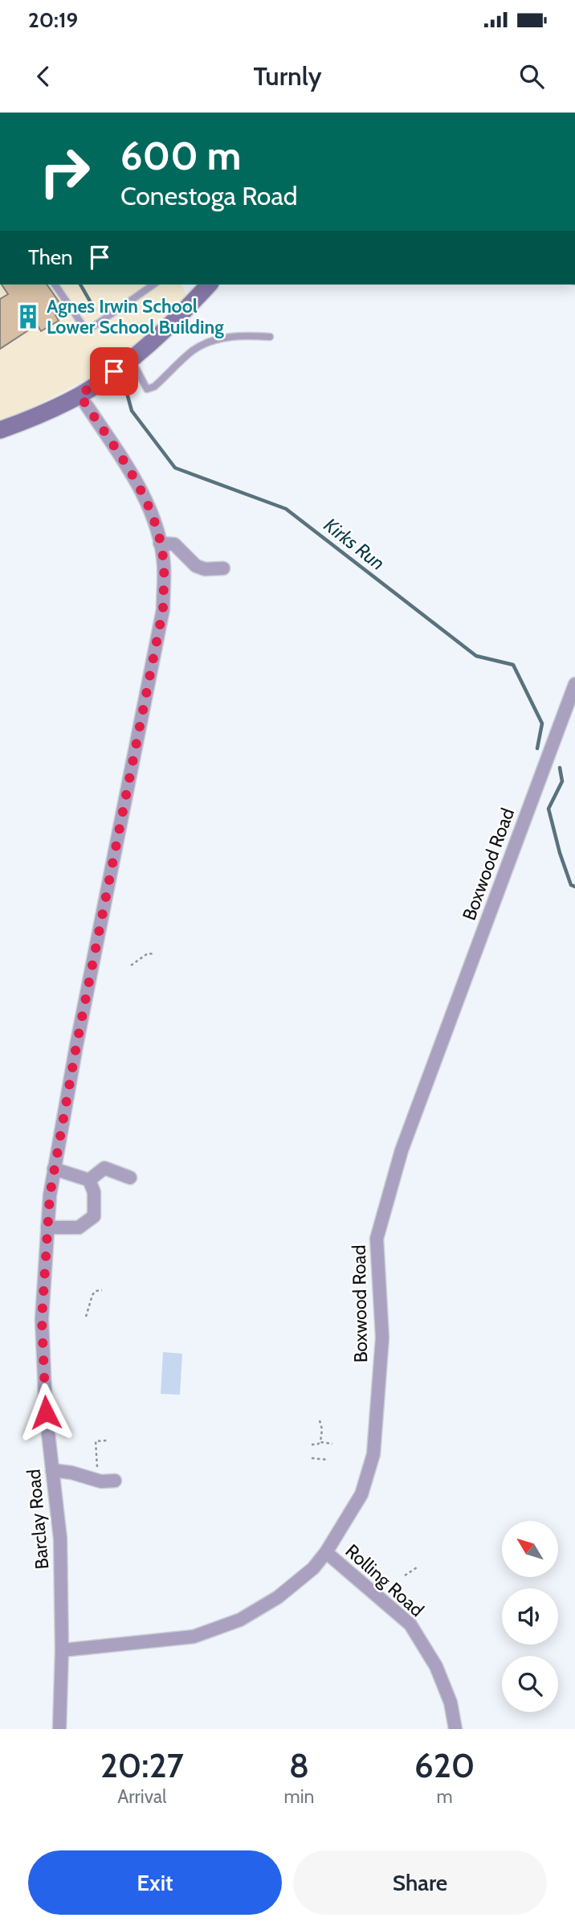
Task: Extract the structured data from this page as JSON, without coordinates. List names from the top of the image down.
{
  "streets": {
    "street": ["Boxwood Road", "Barclay Road", "Rolling Road"]
  },
  "crossings": [
    ["Boxwood Road", "Barclay Road"],
    ["Boxwood Road", "Rolling Road"]
  ],
  "water": ["Kirks Run"],
  "places": {
    "building": ["Agnes Irwin School Lower School Building"]
  },
  "north": "top left",
  "page": {
    "status": "20:19",
    "header": "Turnly",
    "turn": ["600 m", "Conestoga Road"],
    "then": "Then",
    "eta": [
      "20:27",
      "Arrival",
      "8",
      "min",
      "620",
      "m"
    ],
    "buttons": ["Exit", "Share"]
  }
}
